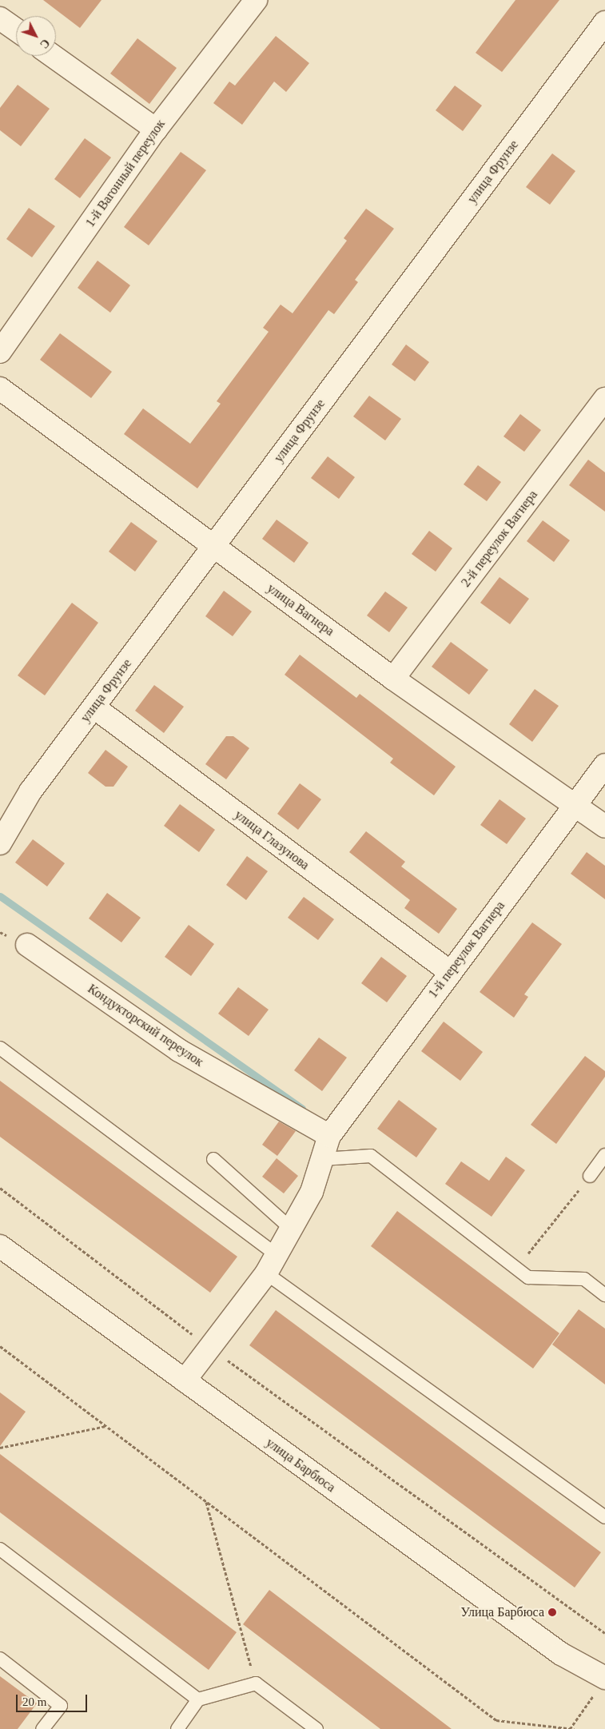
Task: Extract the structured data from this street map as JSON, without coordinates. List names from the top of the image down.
{
  "streets": {
    "street": [
      "улица Фрунзе",
      "1-й Вагонный переулок",
      "2-й переулок Вагнера",
      "улица Вагнера",
      "улица Глазунова",
      "1-й переулок Вагнера",
      "Кондукторский переулок",
      "улица Барбюса"
    ]
  },
  "crossings": [
    ["улица Фрунзе", "улица Вагнера"],
    ["улица Фрунзе", "улица Глазунова"],
    ["2-й переулок Вагнера", "улица Вагнера"],
    ["улица Вагнера", "1-й переулок Вагнера"],
    ["улица Глазунова", "1-й переулок Вагнера"],
    ["1-й переулок Вагнера", "Кондукторский переулок"]
  ],
  "places": ["Улица Барбюса"],
  "scale_bar": "20 m",
  "north": "bottom right"
}
